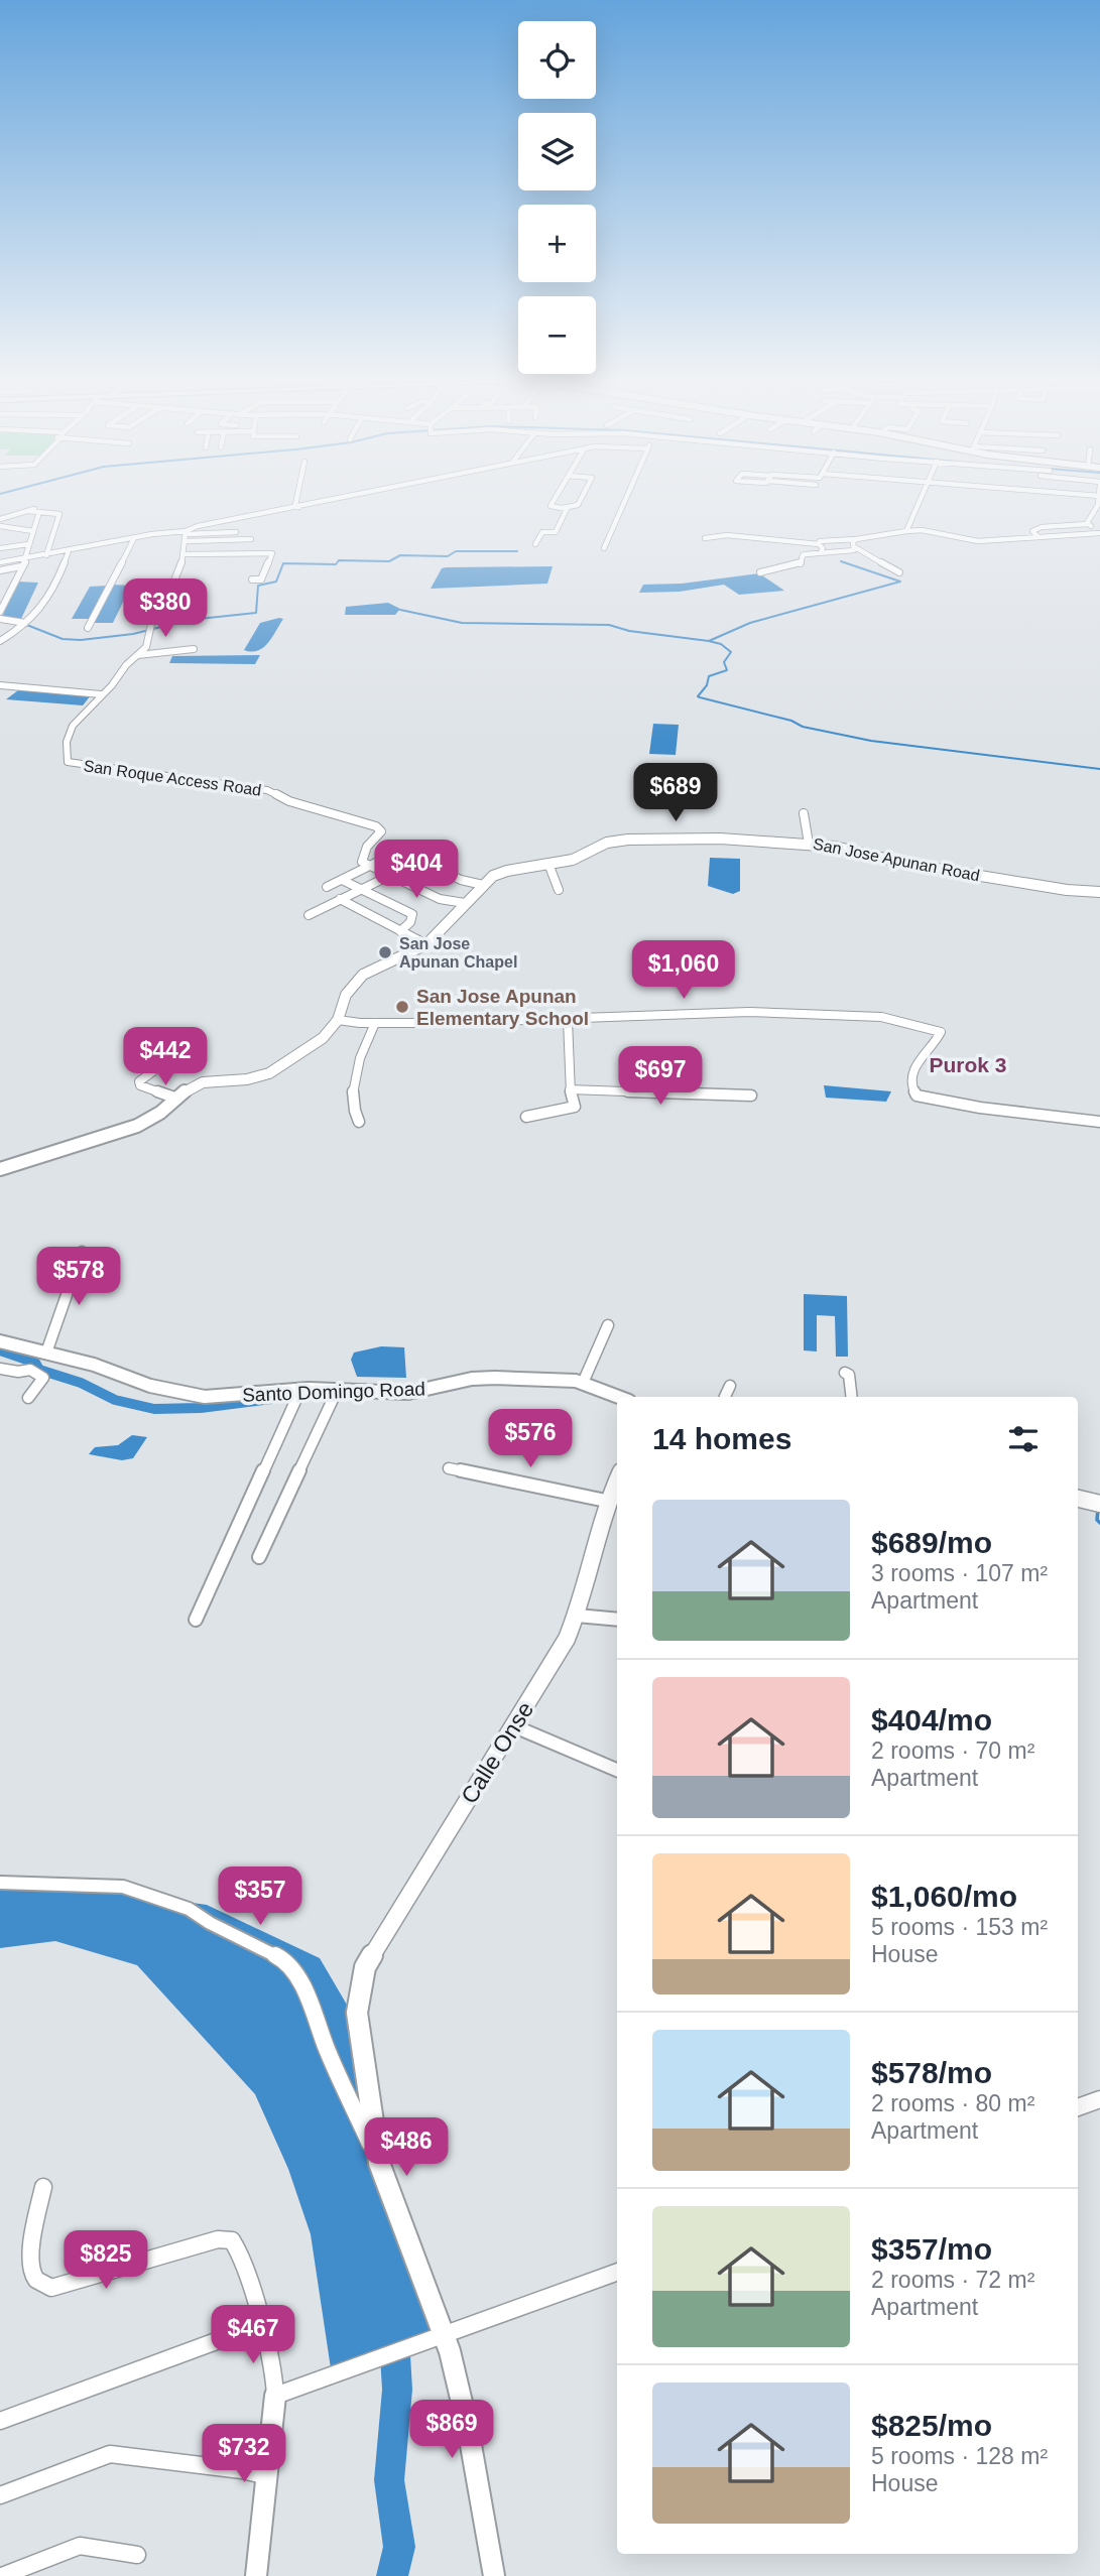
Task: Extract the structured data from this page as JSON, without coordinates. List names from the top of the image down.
{
  "streets": {
    "street": [
      "San Roque Access Road",
      "San Jose Apunan Road",
      "Santo Domingo Road",
      "Calle Onse"
    ]
  },
  "districts": ["Purok 3"],
  "places": ["San Jose Apunan Chapel", "San Jose Apunan Elementary School"],
  "page": {
    "map_buttons": ["+", "−"],
    "price": [
      "$380",
      "$689",
      "$404",
      "$1,060",
      "$442",
      "$697",
      "$578",
      "$576",
      "$357",
      "$486",
      "$825",
      "$467",
      "$869",
      "$732"
    ],
    "heading": "14 homes",
    "list": [
      {
        "name": "$689/mo",
        "note": "3 rooms · 107 m² · Apartment"
      },
      {
        "name": "$404/mo",
        "note": "2 rooms · 70 m² · Apartment"
      },
      {
        "name": "$1,060/mo",
        "note": "5 rooms · 153 m² · House"
      },
      {
        "name": "$578/mo",
        "note": "2 rooms · 80 m² · Apartment"
      },
      {
        "name": "$357/mo",
        "note": "2 rooms · 72 m² · Apartment"
      },
      {
        "name": "$825/mo",
        "note": "5 rooms · 128 m² · House"
      }
    ]
  }
}
